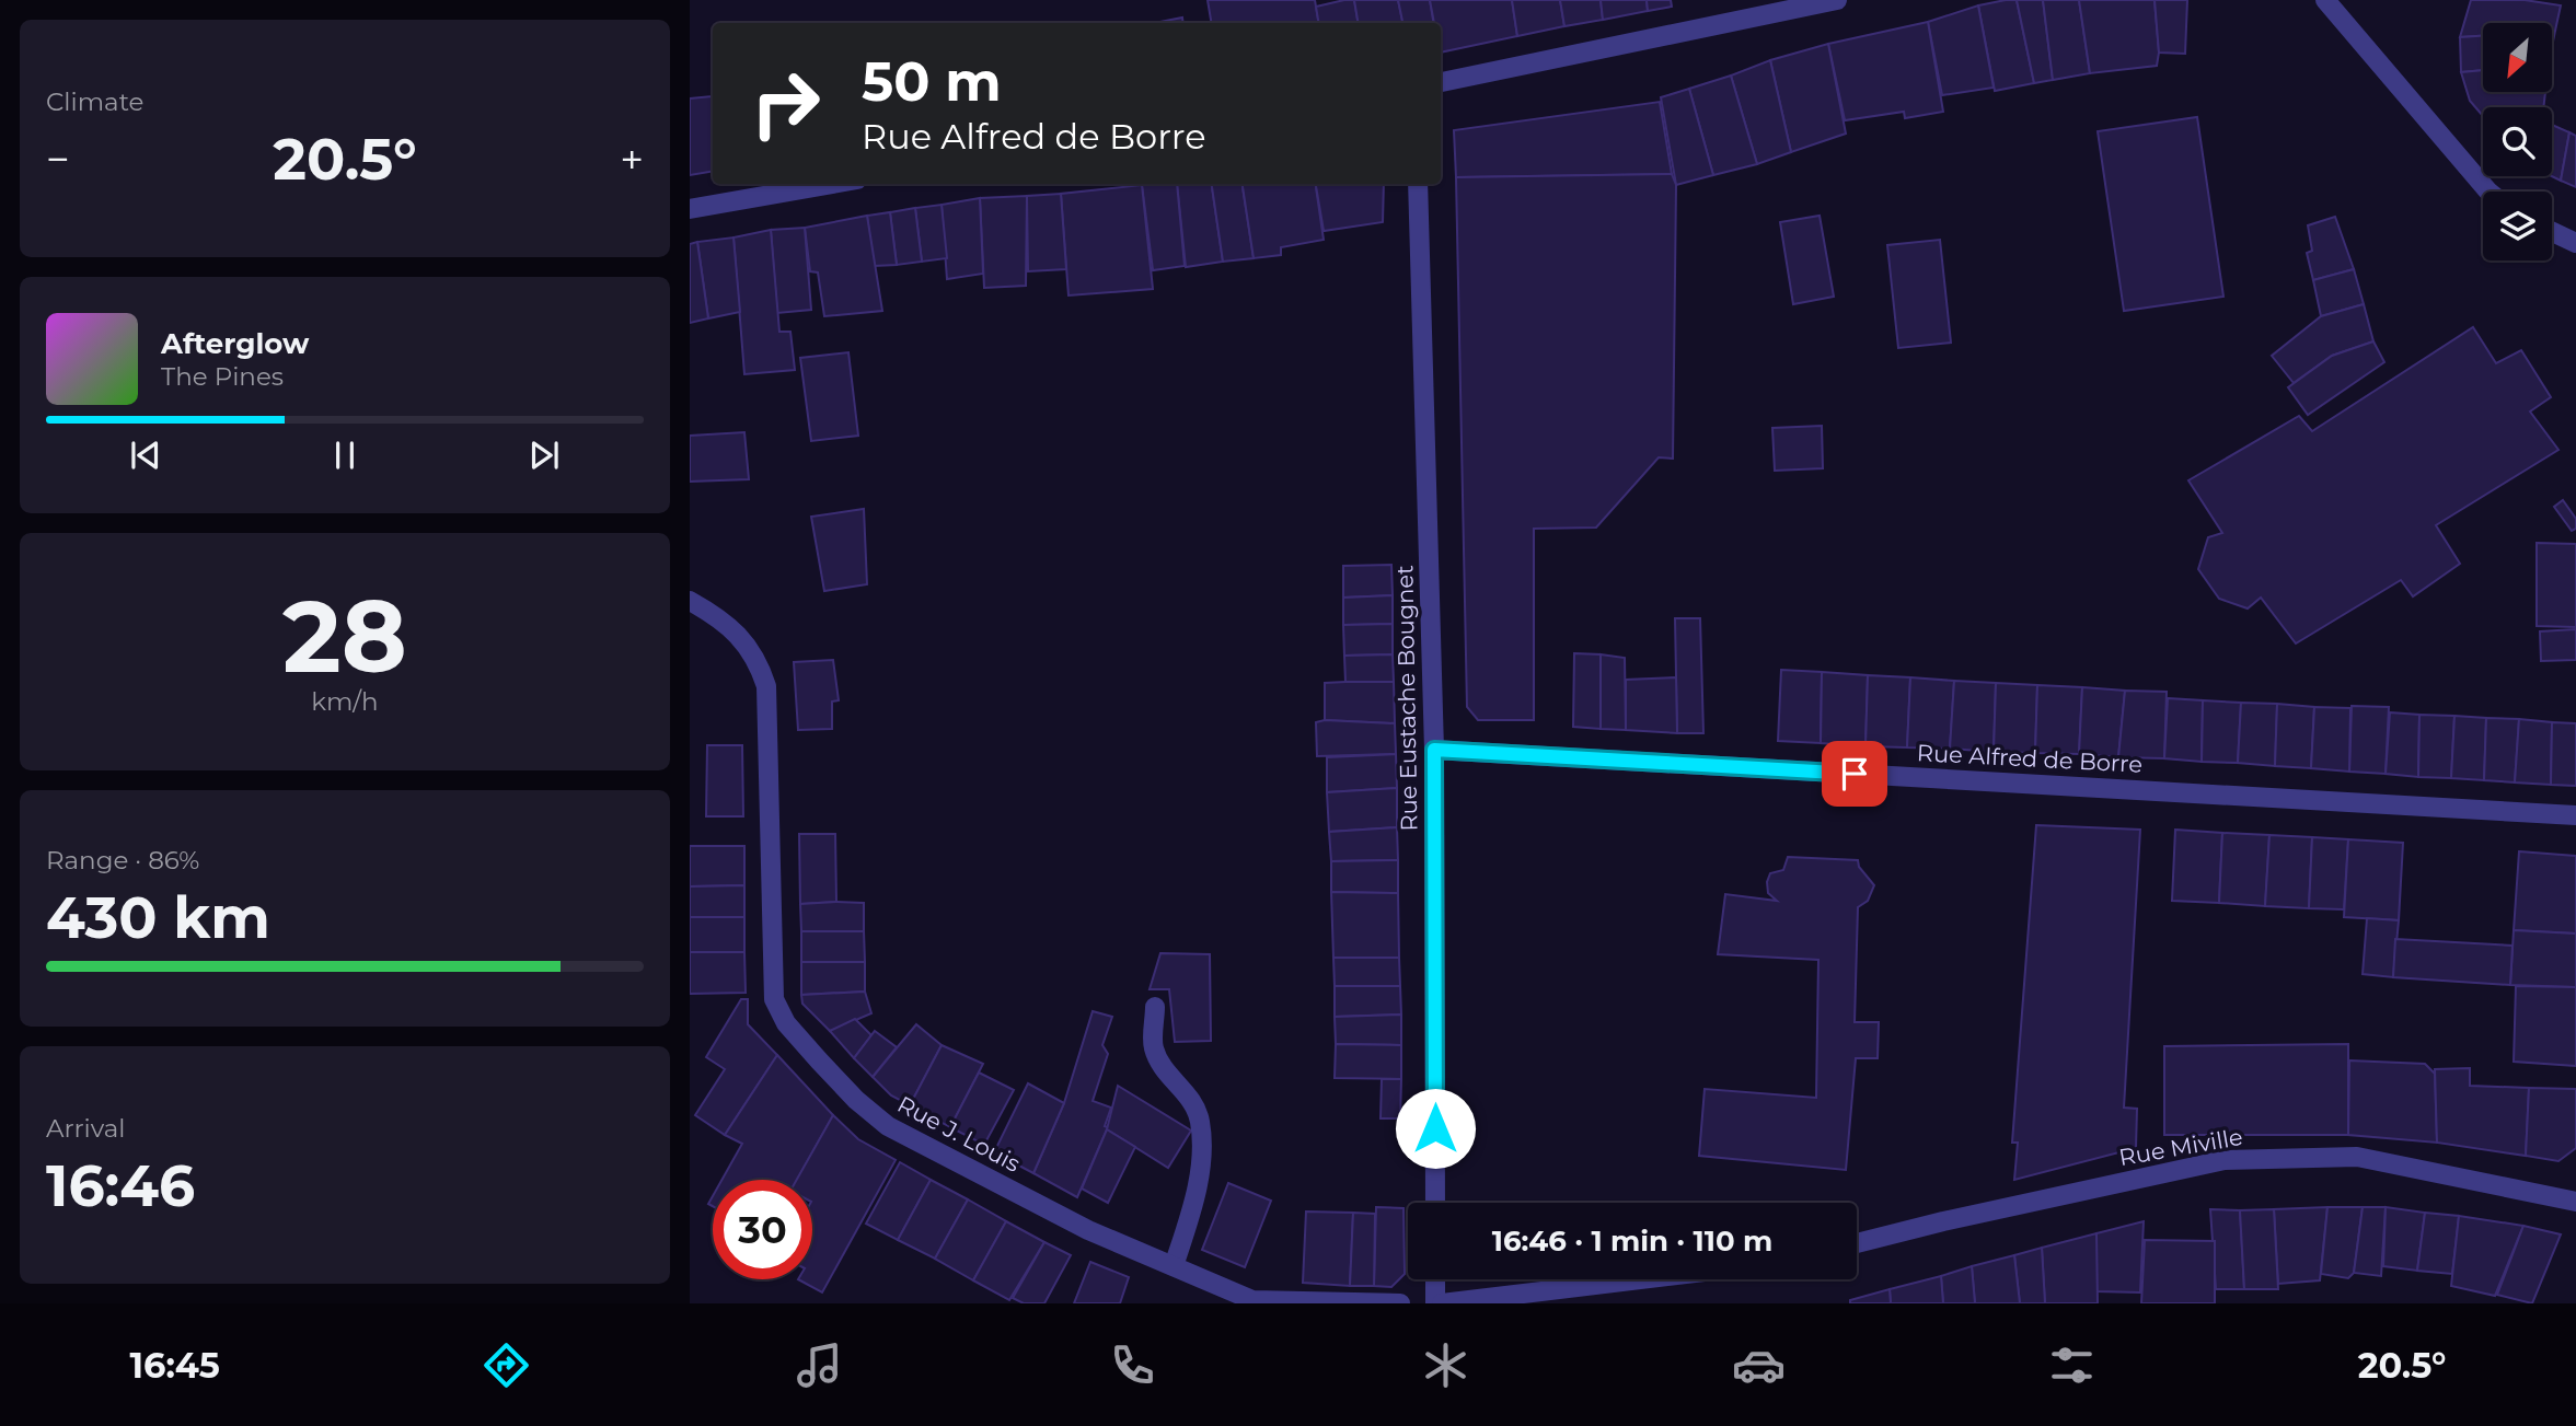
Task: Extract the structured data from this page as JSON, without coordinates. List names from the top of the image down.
{
  "streets": {
    "street": [
      "Rue Eustache Bougnet",
      "Rue Alfred de Borre",
      "Rue J. Louis",
      "Rue Miville"
    ]
  },
  "crossings": [
    ["Rue Eustache Bougnet", "Rue Alfred de Borre"]
  ],
  "north": "bottom left",
  "page": {
    "tile": [
      "Climate",
      ["28", "km/h"],
      ["Range · 86%", "430 km"],
      ["Arrival", "16:46"]
    ],
    "turn": ["50 m", "Rue Alfred de Borre"],
    "heat": ["−", "20.5°", "+"],
    "song": ["Afterglow", "The Pines"],
    "limit": "30",
    "trip": "16:46 · 1 min · 110 m",
    "tabs": ["16:45", "20.5°"]
  }
}
